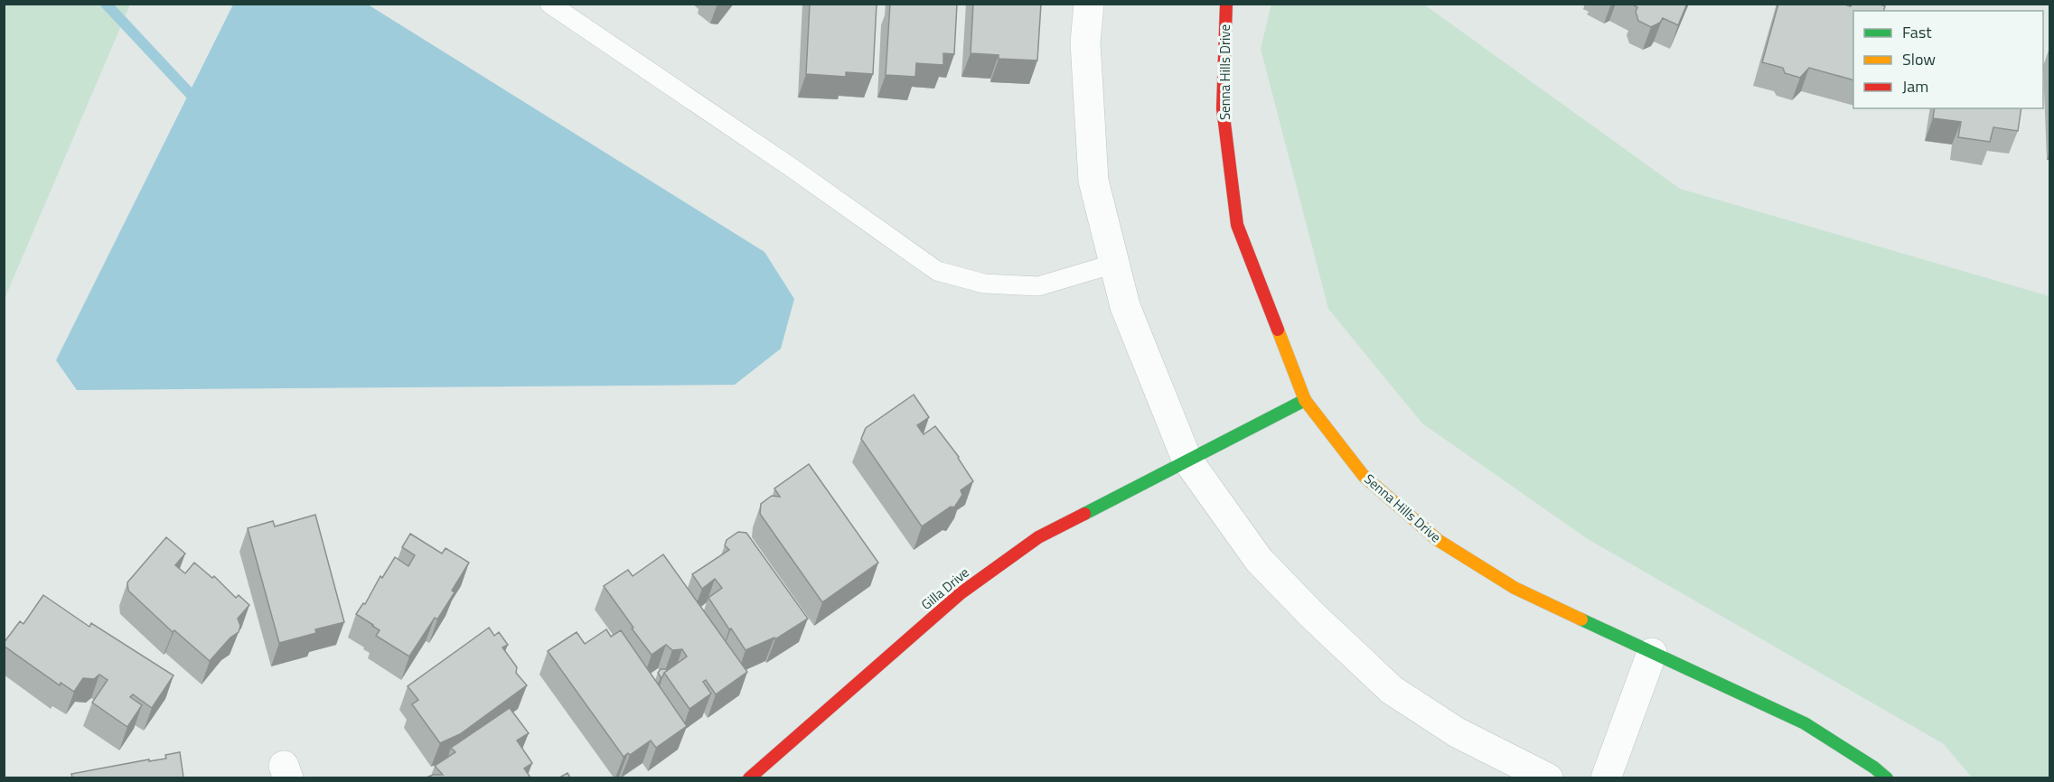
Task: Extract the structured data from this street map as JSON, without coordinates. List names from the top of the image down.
{
  "streets": {
    "street": ["Senna Hills Drive", "Gilla Drive"]
  },
  "crossings": [
    ["Senna Hills Drive", "Gilla Drive"]
  ],
  "legend": ["Fast", "Slow", "Jam"]
}
